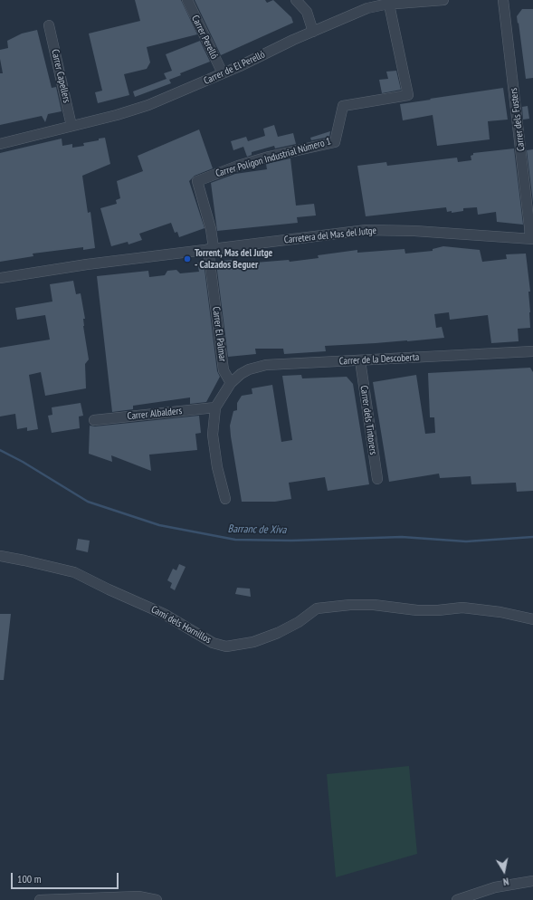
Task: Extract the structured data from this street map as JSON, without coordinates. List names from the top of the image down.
{
  "streets": {
    "street": [
      "Carrer Perelló",
      "Carrer de El Perelló",
      "Carrer Capellers",
      "Carrer dels Fusters",
      "Carrer Polígon Industrial Número 1",
      "Carretera del Mas del Jutge",
      "Carrer El Palmar",
      "Carrer de la Descoberta",
      "Carrer Albalders",
      "Carrer dels Tintorers",
      "Camí dels Hornillos"
    ]
  },
  "crossings": [
    ["Carrer Perelló", "Carrer de El Perelló"],
    ["Carrer de El Perelló", "Carrer Capellers"],
    ["Carrer de El Perelló", "Carrer Polígon Industrial Número 1"],
    ["Carrer dels Fusters", "Carretera del Mas del Jutge"],
    ["Carrer Polígon Industrial Número 1", "Carretera del Mas del Jutge"],
    ["Carrer Polígon Industrial Número 1", "Carrer El Palmar"],
    ["Carretera del Mas del Jutge", "Carrer El Palmar"],
    ["Carrer El Palmar", "Carrer de la Descoberta"],
    ["Carrer de la Descoberta", "Carrer dels Tintorers"]
  ],
  "water": ["Barranc de Xiva"],
  "places": ["Torrent, Mas del Jutge - Calzados Beguer"],
  "scale_bar": "100 m",
  "north": "bottom"
}
